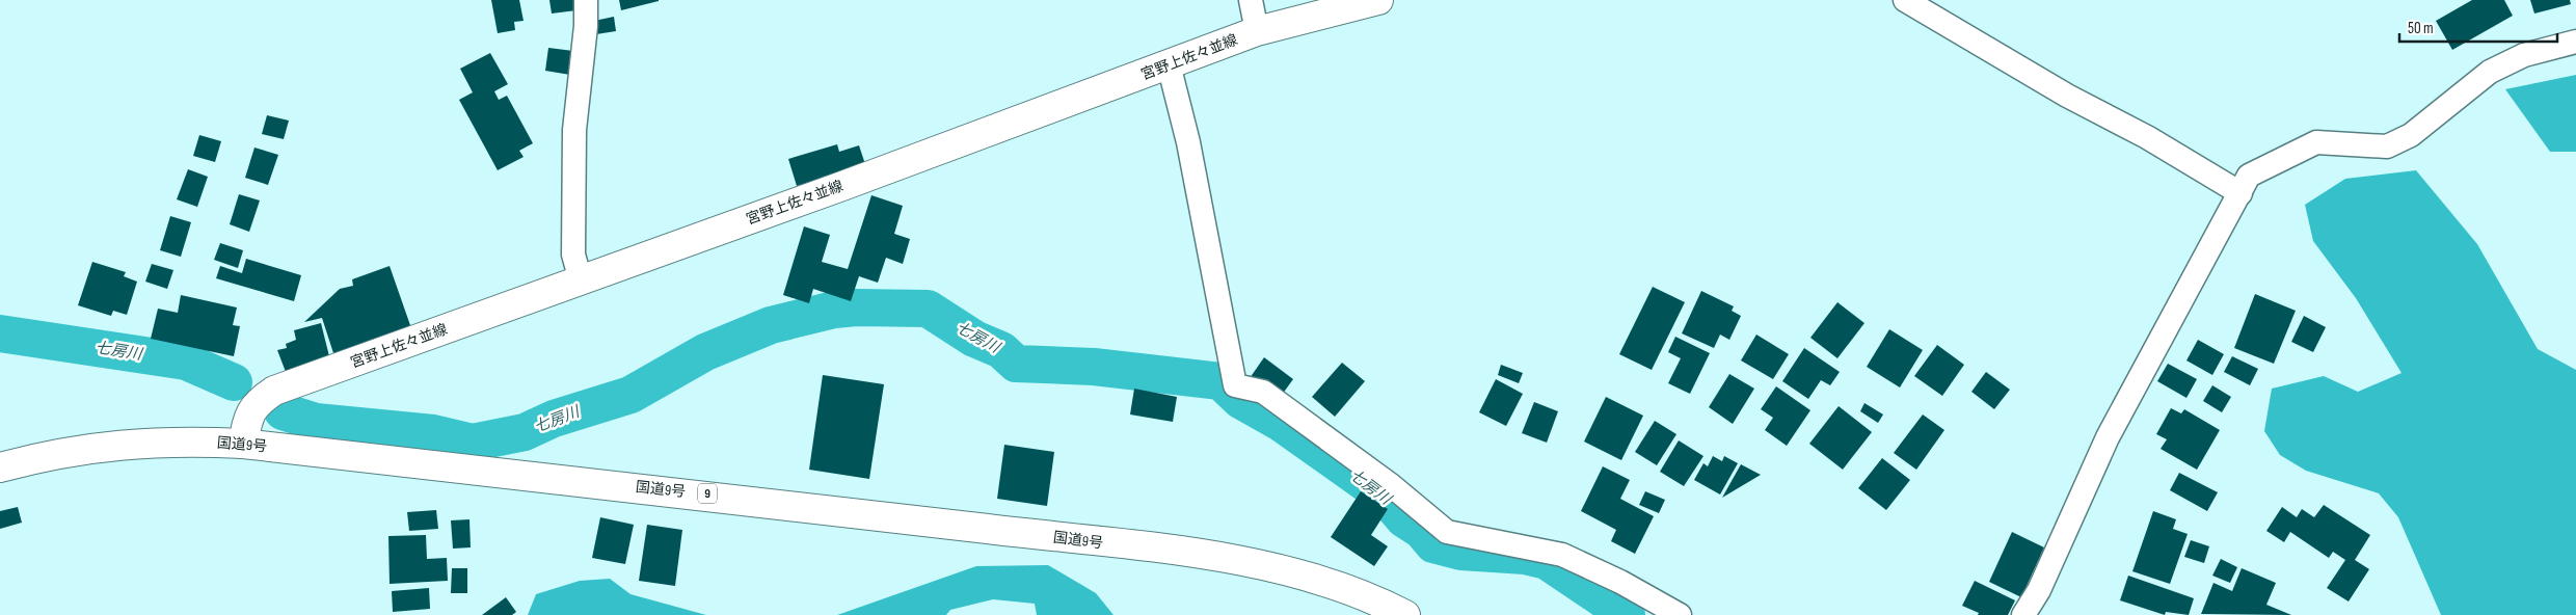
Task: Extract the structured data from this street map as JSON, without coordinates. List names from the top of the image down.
{
  "streets": {
    "main road": ["宮野上佐々並線", "国道9号", "9"]
  },
  "crossings": [
    ["宮野上佐々並線", "国道9号"]
  ],
  "water": ["七房川"],
  "scale_bar": "50 m"
}
